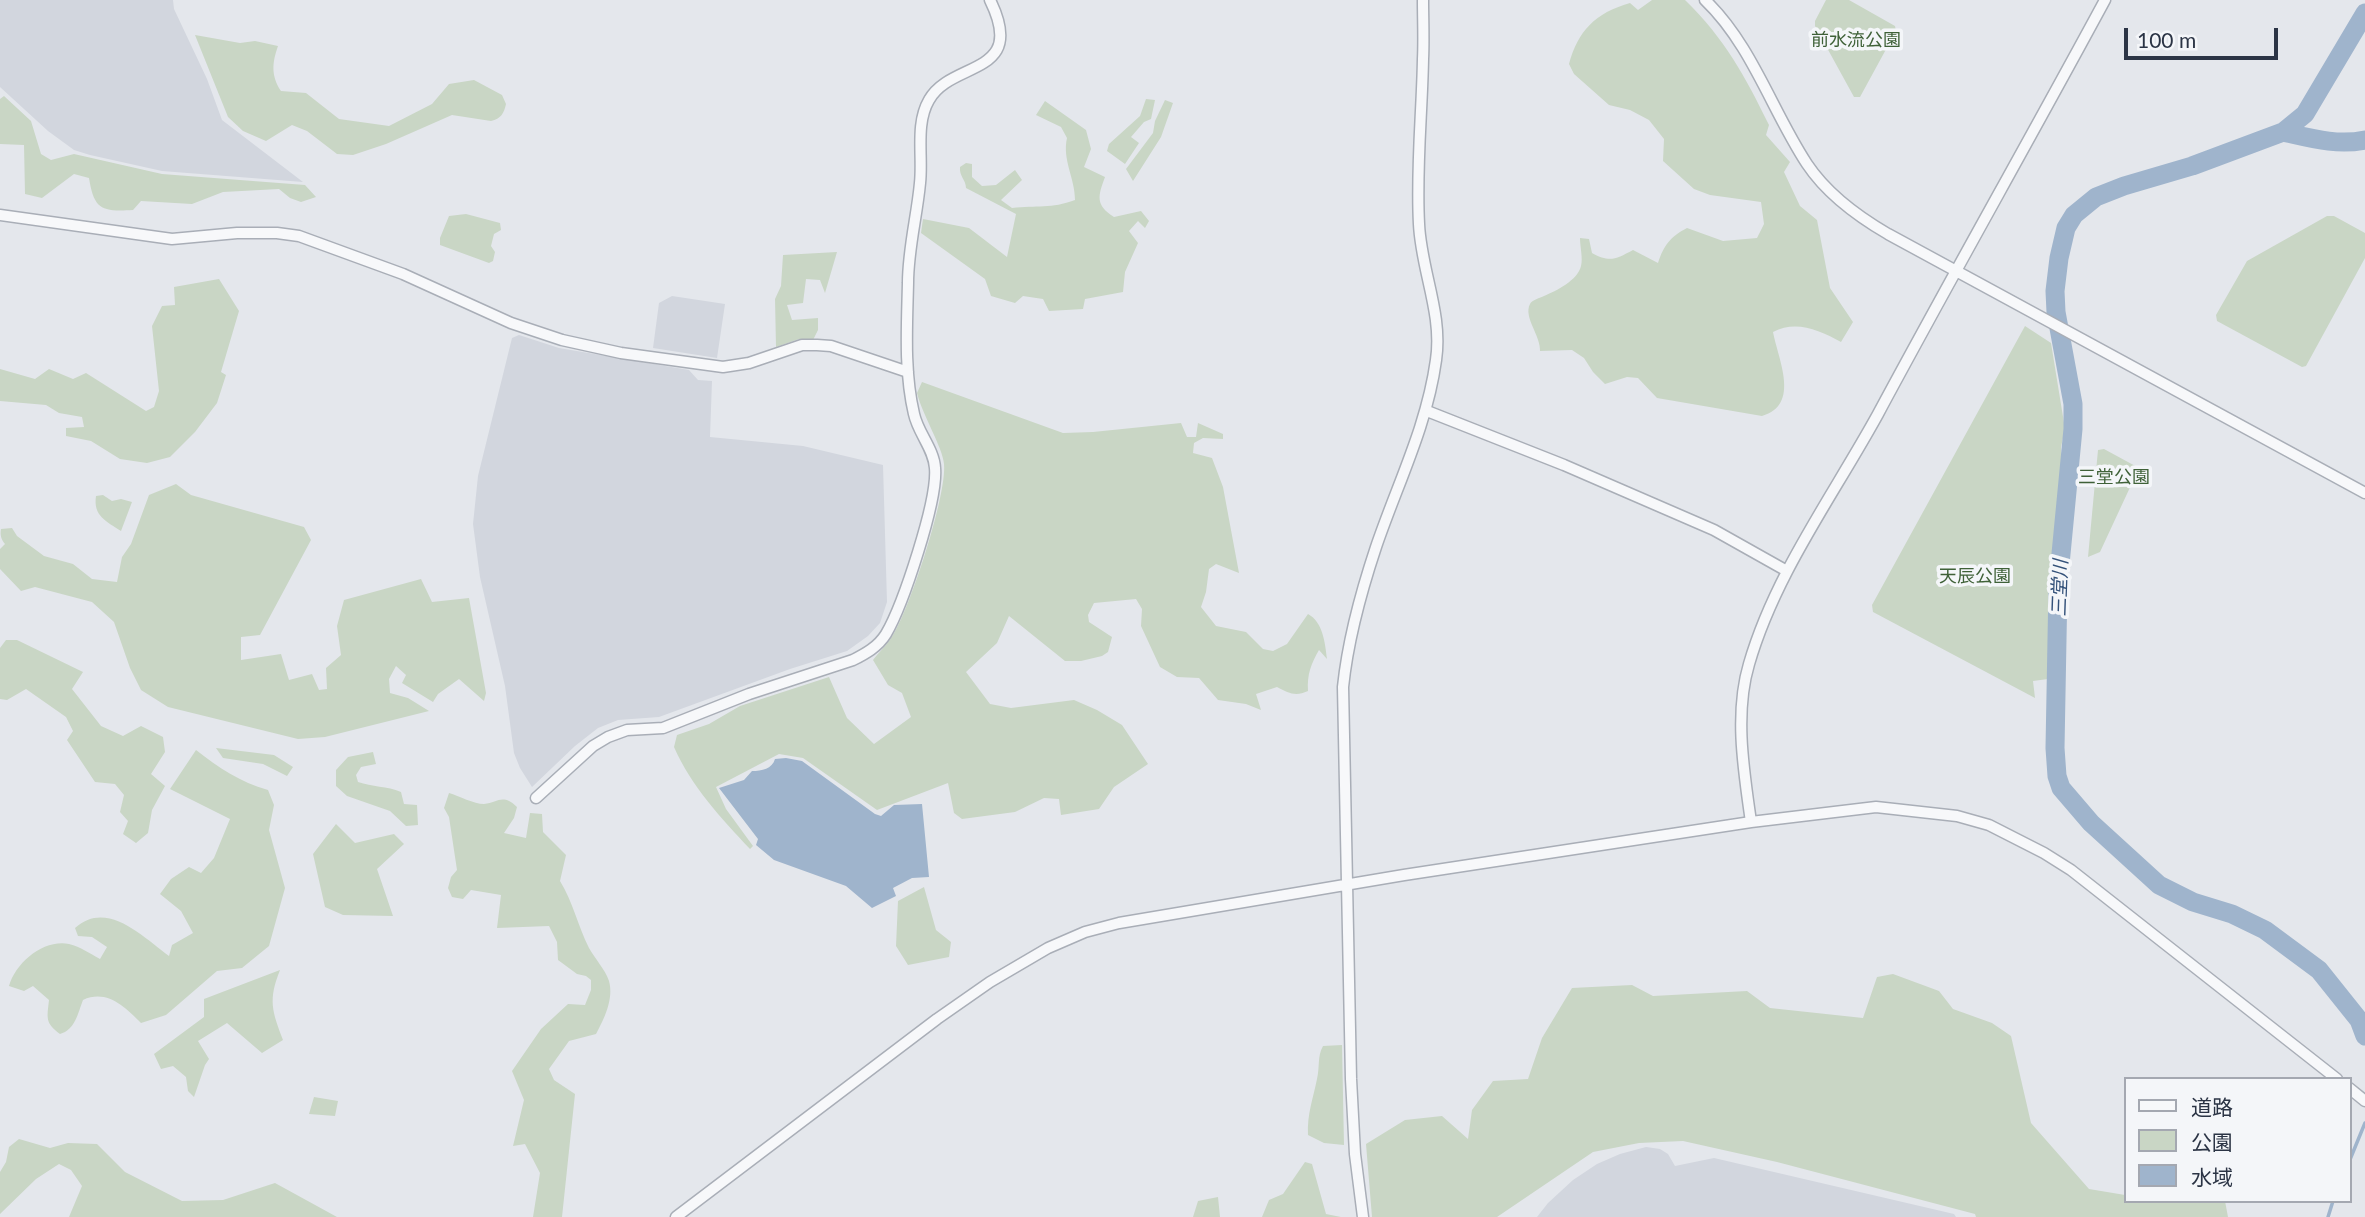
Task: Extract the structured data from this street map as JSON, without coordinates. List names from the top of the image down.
{
  "water": ["三堂川"],
  "parks": ["前水流公園", "三堂公園", "天辰公園"],
  "legend": ["道路", "公園", "水域"],
  "scale_bar": "100 m"
}
